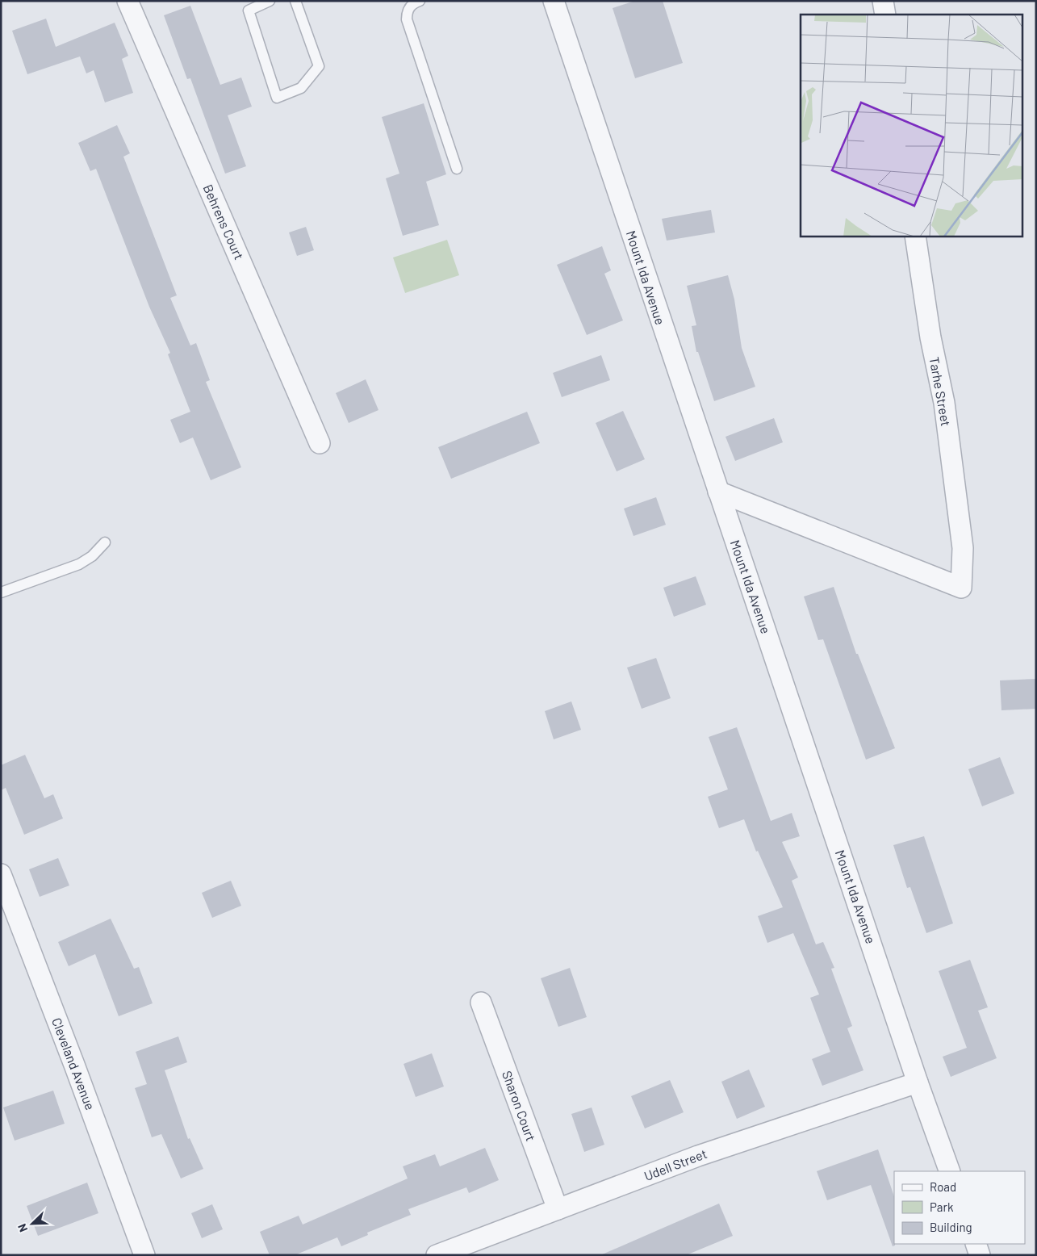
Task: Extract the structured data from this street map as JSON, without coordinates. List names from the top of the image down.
{
  "streets": {
    "street": [
      "Behrens Court",
      "Mount Ida Avenue",
      "Tarhe Street",
      "Cleveland Avenue",
      "Sharon Court",
      "Udell Street"
    ]
  },
  "crossings": [
    ["Mount Ida Avenue", "Tarhe Street"],
    ["Mount Ida Avenue", "Udell Street"],
    ["Sharon Court", "Udell Street"]
  ],
  "legend": ["Road", "Park", "Building"],
  "north": "bottom left"
}
